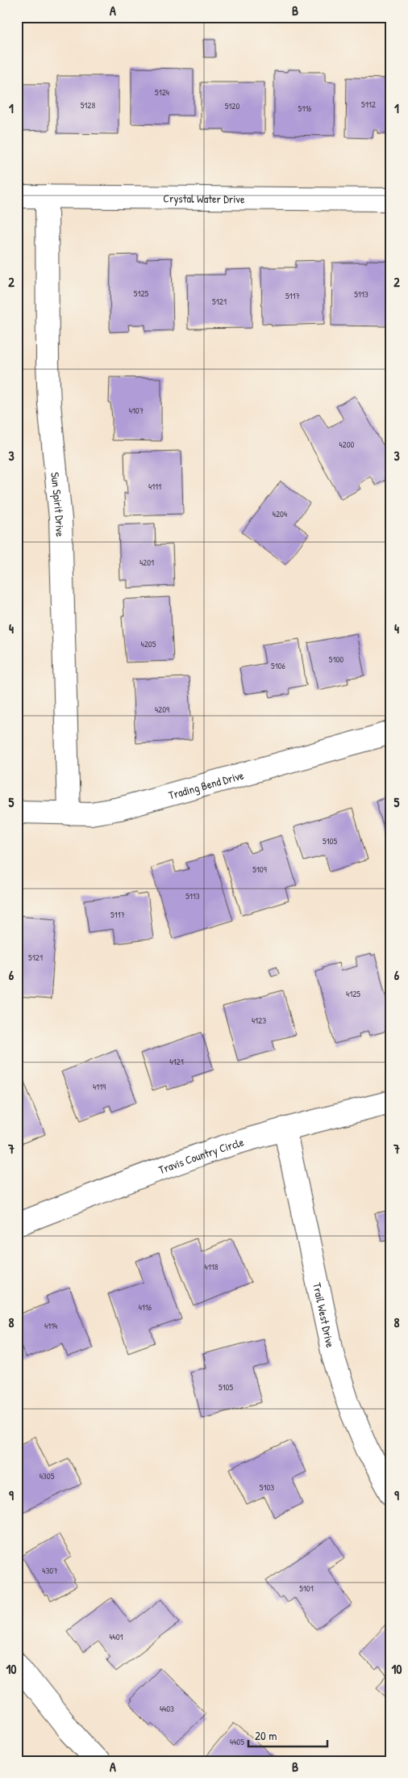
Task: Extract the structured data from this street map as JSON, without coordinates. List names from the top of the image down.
{
  "streets": {
    "street": [
      "Crystal Water Drive",
      "Sun Spirit Drive",
      "Trading Bend Drive",
      "Travis Country Circle",
      "Trail West Drive"
    ]
  },
  "crossings": [
    ["Crystal Water Drive", "Sun Spirit Drive"],
    ["Sun Spirit Drive", "Trading Bend Drive"],
    ["Travis Country Circle", "Trail West Drive"]
  ],
  "house_numbers": [
    "5124",
    "5112",
    "5128",
    "5120",
    "5116",
    "5125",
    "5113",
    "5117",
    "5121",
    "4107",
    "4200",
    "4111",
    "4204",
    "4201",
    "4205",
    "5100",
    "5106",
    "4209",
    "5105",
    "5109",
    "5113",
    "5117",
    "5121",
    "4125",
    "4123",
    "4121",
    "4119",
    "4118",
    "4116",
    "4114",
    "5105",
    "4305",
    "5103",
    "4307",
    "5101",
    "4401",
    "4403",
    "4405"
  ],
  "scale_bar": "20 m",
  "grid": {
    "columns": ["A", "B"],
    "rows": [
      "1",
      "2",
      "3",
      "4",
      "5",
      "6",
      "7",
      "8",
      "9",
      "10"
    ]
  }
}
